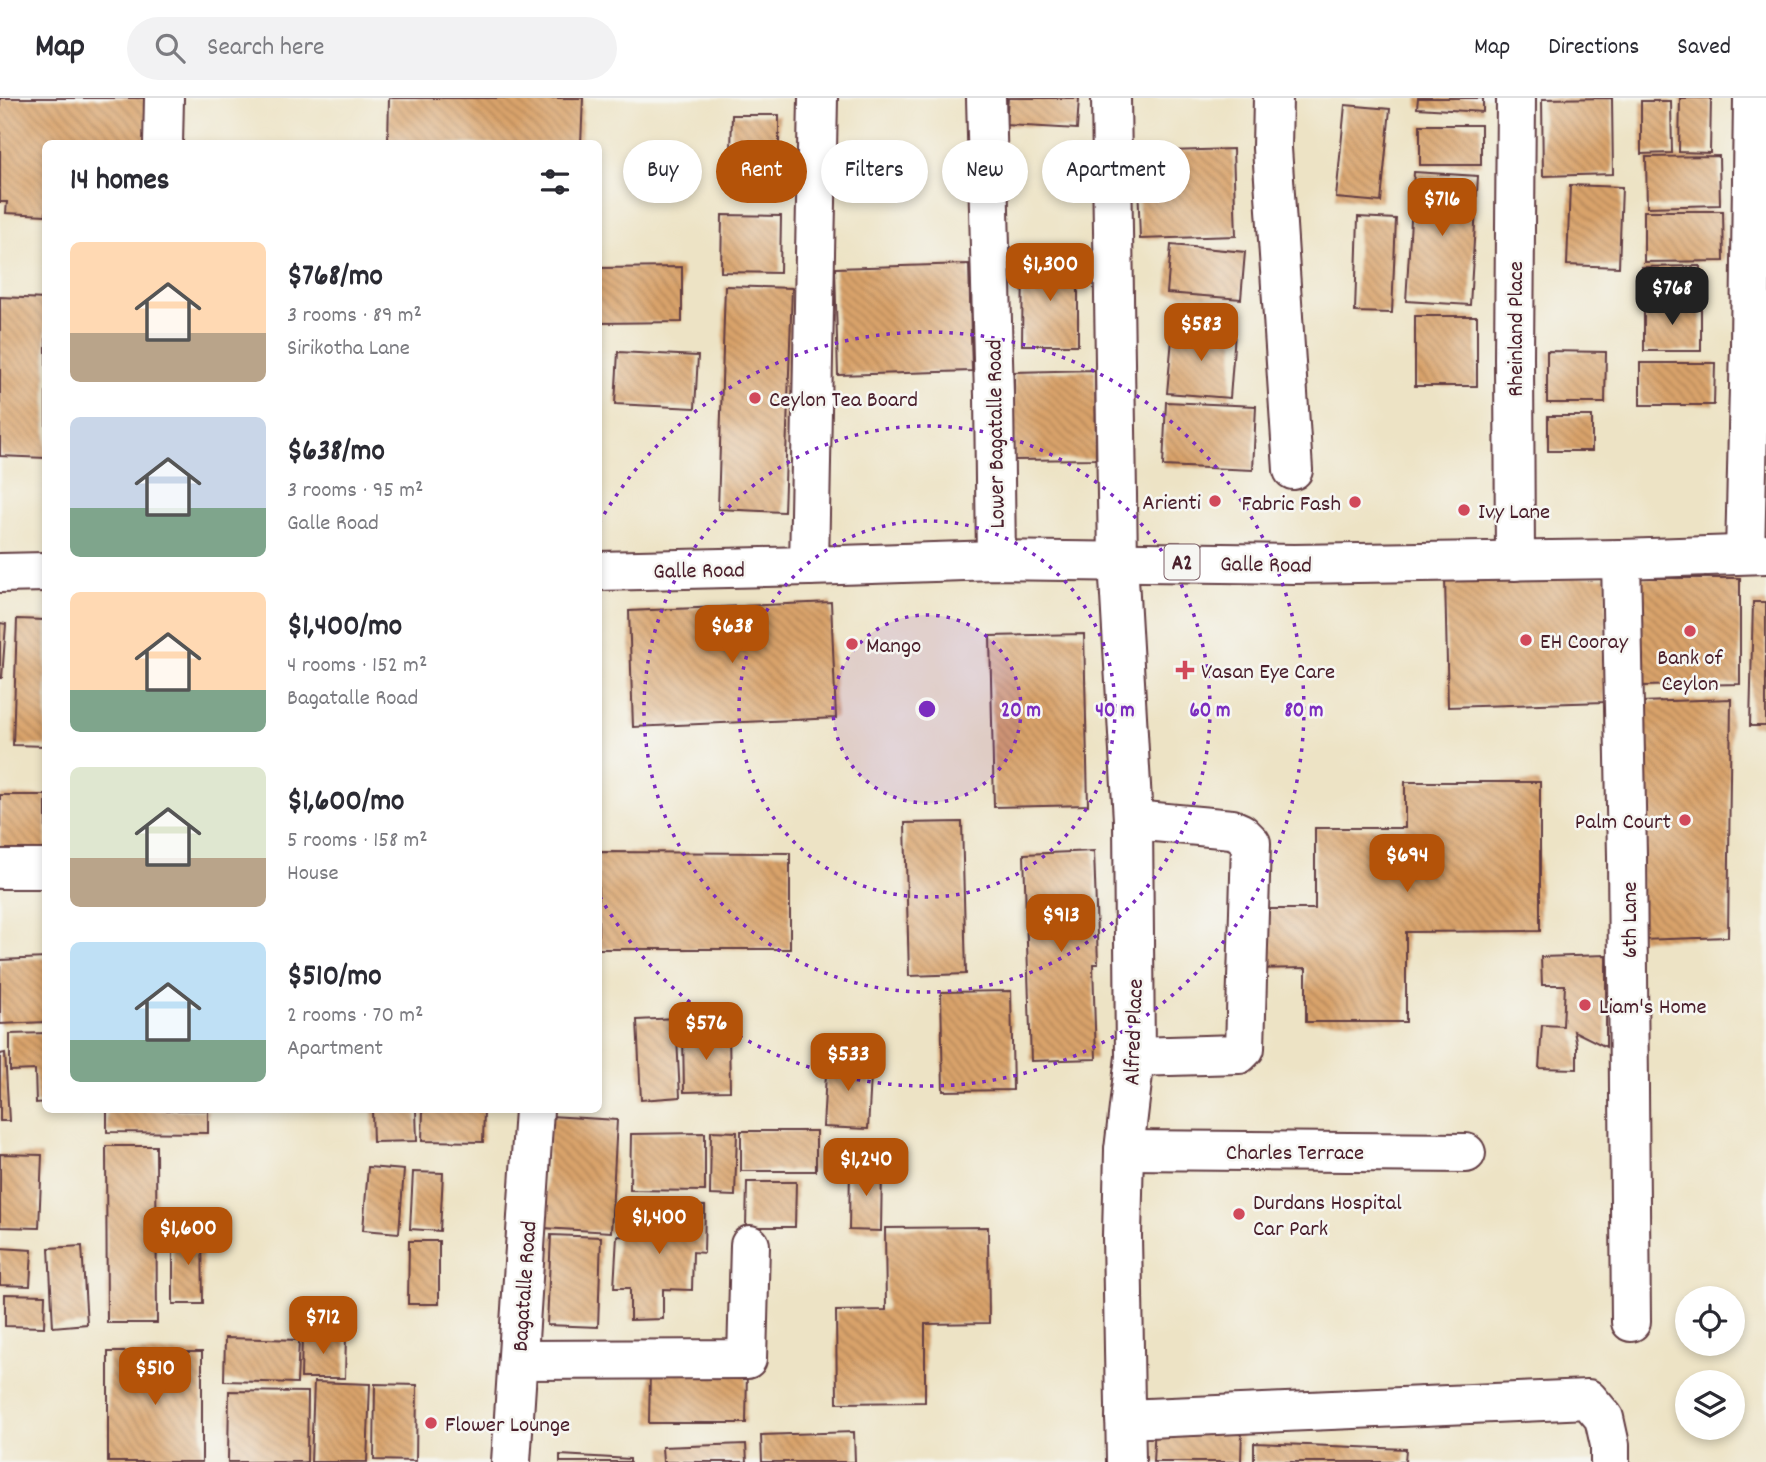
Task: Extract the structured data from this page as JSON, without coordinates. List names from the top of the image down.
{
  "streets": {
    "main road": [
      "Rheinland Place",
      "Lower Bagatalle Road",
      "A2",
      "Galle Road",
      "6th Lane",
      "Alfred Place",
      "Charles Terrace",
      "Bagatalle Road"
    ]
  },
  "crossings": [
    ["Rheinland Place", "Galle Road"],
    ["Lower Bagatalle Road", "Galle Road"],
    ["Galle Road", "6th Lane"],
    ["Galle Road", "Alfred Place"],
    ["Alfred Place", "Charles Terrace"]
  ],
  "places": {
    "other": [
      "Ceylon Tea Board",
      "Arienti",
      "Fabric Fash",
      "Ivy Lane",
      "Bank of Ceylon",
      "EH Cooray",
      "Mango",
      "Palm Court",
      "Liam's Home",
      "Durdans Hospital Car Park",
      "Flower Lounge"
    ],
    "health": ["Vasan Eye Care"]
  },
  "page": {
    "header": "Map",
    "search": "Search here",
    "nav": ["Map", "Directions", "Saved"],
    "chip": [
      "Buy",
      "Rent",
      "Filters",
      "New",
      "Apartment"
    ],
    "heading": "14 homes",
    "price": [
      "$716",
      "$1,300",
      "$768",
      "$583",
      "$638",
      "$694",
      "$913",
      "$576",
      "$533",
      "$1,240",
      "$1,400",
      "$1,600",
      "$712",
      "$510"
    ],
    "list": [
      {
        "name": "$768/mo",
        "note": "3 rooms · 89 m² · Sirikotha Lane"
      },
      {
        "name": "$638/mo",
        "note": "3 rooms · 95 m² · Galle Road"
      },
      {
        "name": "$1,400/mo",
        "note": "4 rooms · 152 m² · Bagatalle Road"
      },
      {
        "name": "$1,600/mo",
        "note": "5 rooms · 158 m² · House"
      },
      {
        "name": "$510/mo",
        "note": "2 rooms · 70 m² · Apartment"
      }
    ]
  },
  "rings": [
    "20 m",
    "40 m",
    "60 m",
    "80 m"
  ]
}
